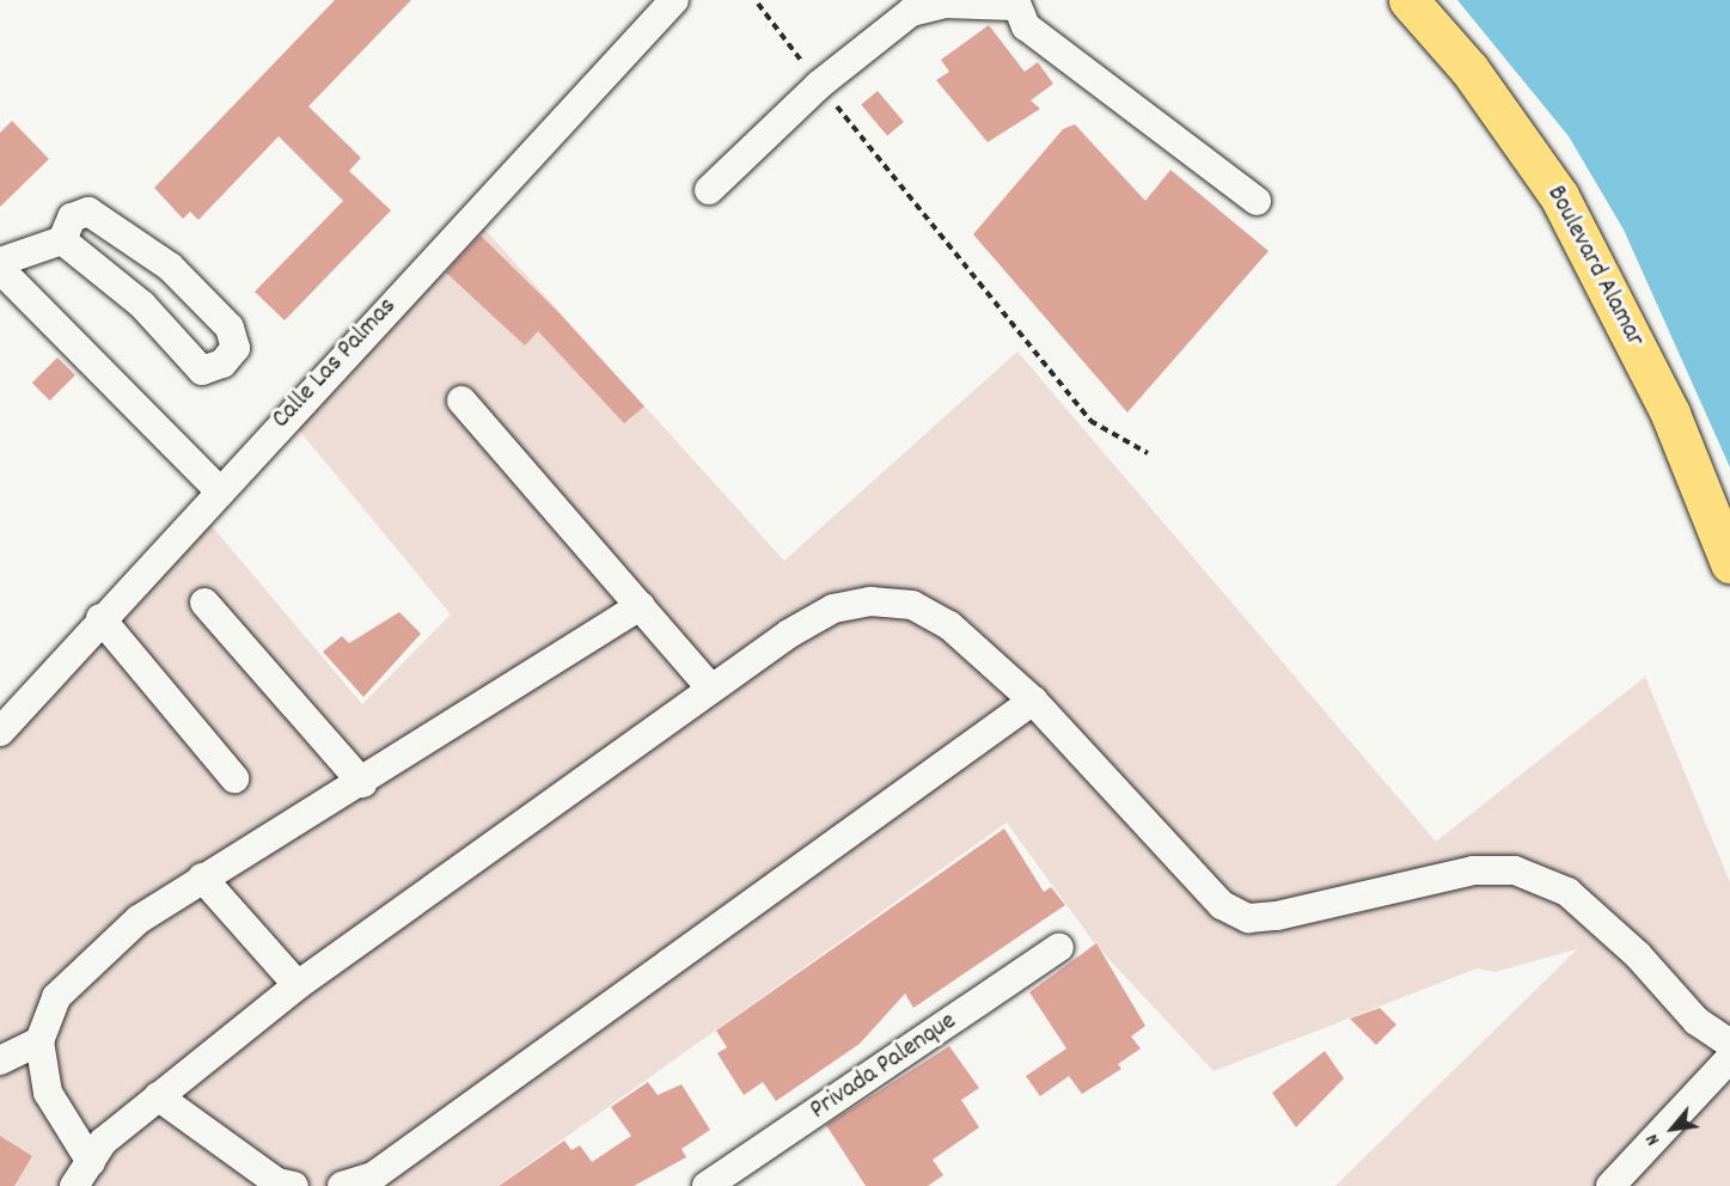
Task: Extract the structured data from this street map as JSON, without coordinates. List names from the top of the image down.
{
  "streets": {
    "highway": ["Boulevard Alamar"],
    "street": ["Calle Las Palmas", "Privada Palenque"]
  },
  "north": "bottom left"
}
